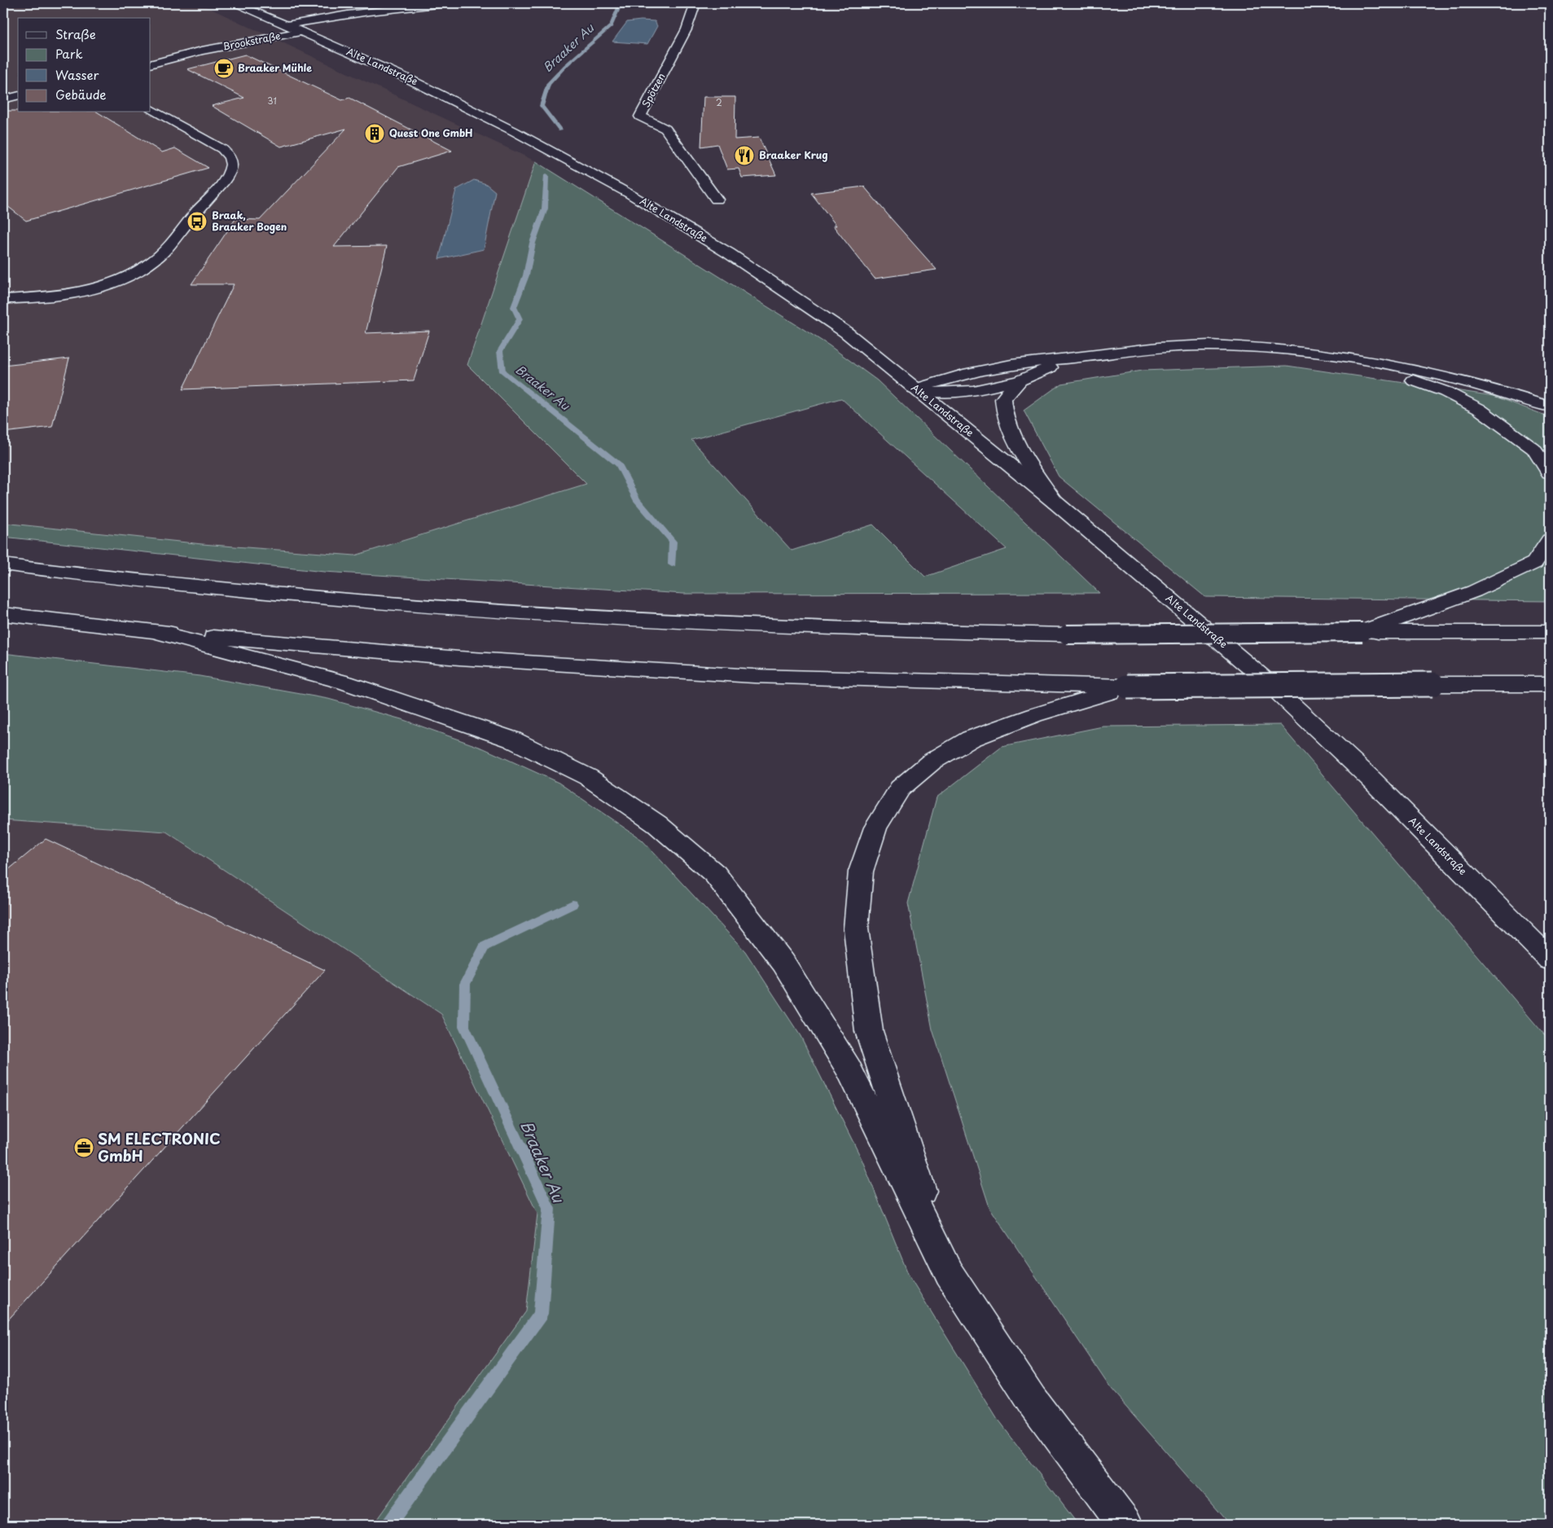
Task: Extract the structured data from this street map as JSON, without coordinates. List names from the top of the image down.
{
  "streets": {
    "main road": ["Brookstraße", "Alte Landstraße", "Spötzen"]
  },
  "crossings": [
    ["Brookstraße", "Alte Landstraße"]
  ],
  "water": ["Braaker Au"],
  "places": {
    "cafe": ["Braaker Mühle"],
    "building": ["Quest One GmbH"],
    "restaurant": ["Braaker Krug"],
    "bus stop": ["Braak, Braaker Bogen"],
    "office": ["SM ELECTRONIC GmbH"]
  },
  "house_numbers": ["31", "2"],
  "legend": [
    "Straße",
    "Park",
    "Wasser",
    "Gebäude"
  ]
}
